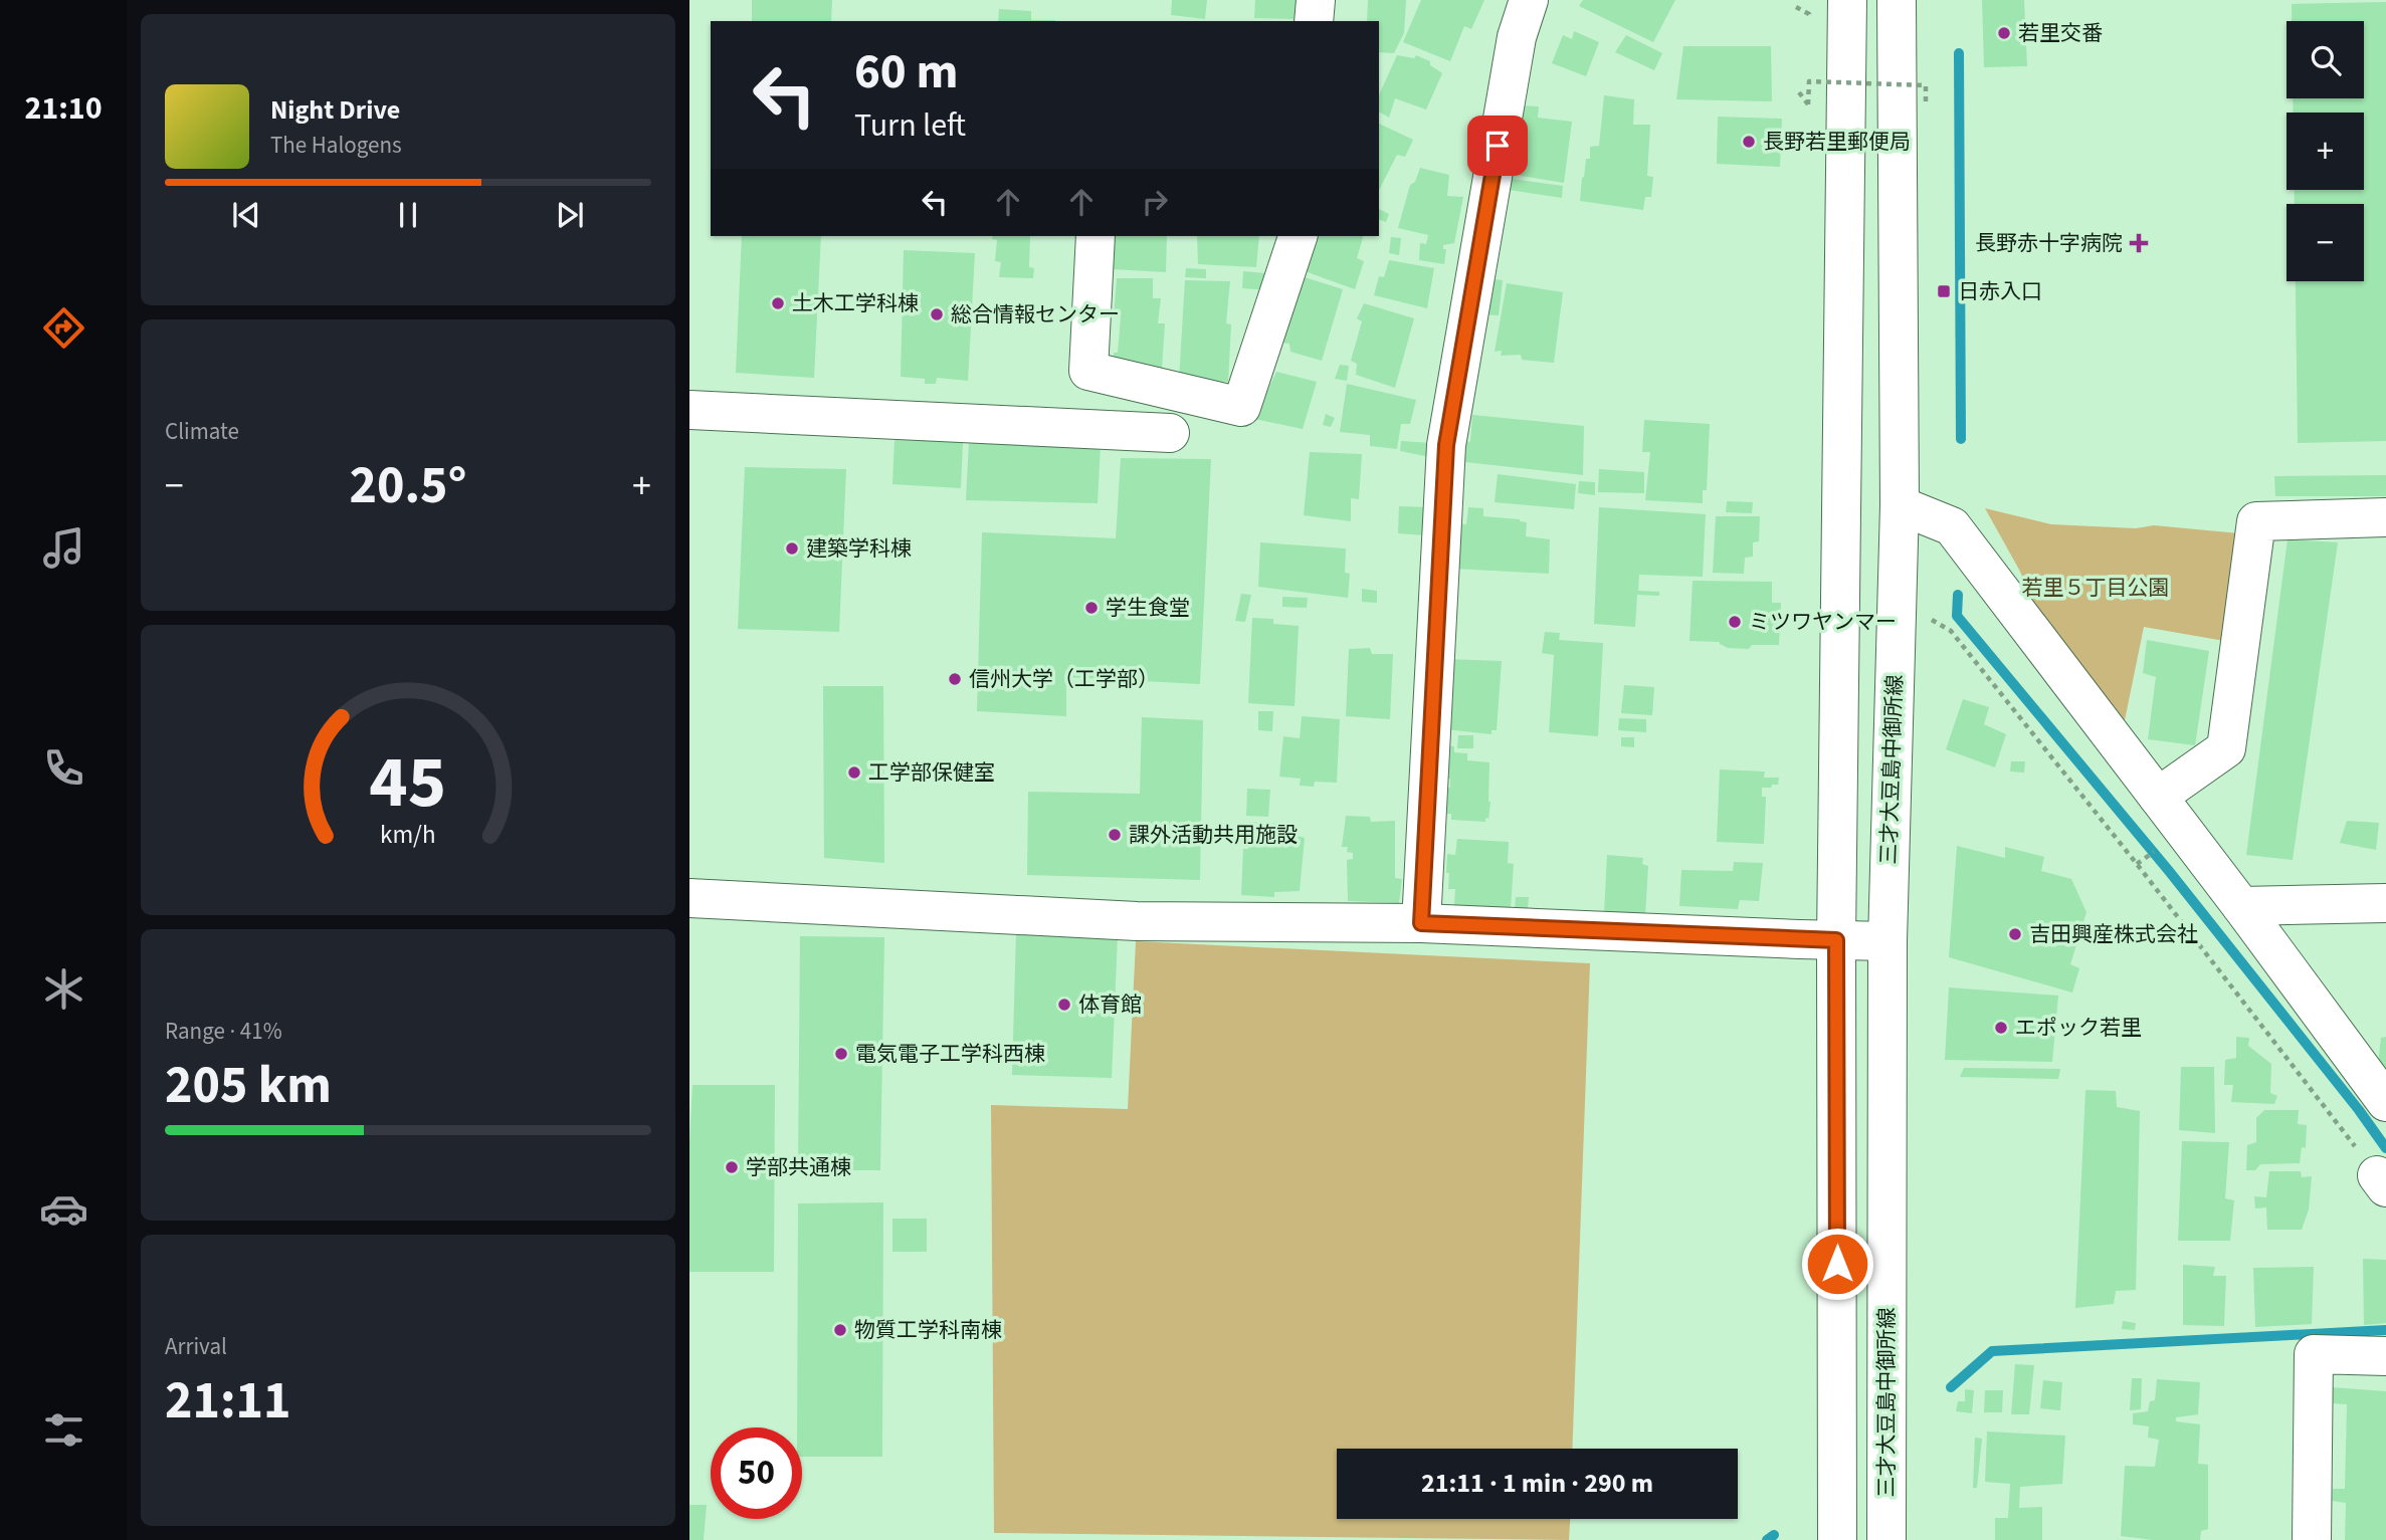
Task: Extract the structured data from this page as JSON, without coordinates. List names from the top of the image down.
{
  "streets": {
    "main road": ["三才大豆島中御所線"]
  },
  "parks": ["若里５丁目公園"],
  "places": {
    "other": [
      "若里交番",
      "長野若里郵便局",
      "土木工学科棟",
      "総合情報センター",
      "建築学科棟",
      "学生食堂",
      "ミツワヤンマー",
      "信州大学（工学部）",
      "工学部保健室",
      "課外活動共用施設",
      "吉田興産株式会社",
      "体育館",
      "エポック若里",
      "電気電子工学科西棟",
      "学部共通棟",
      "物質工学科南棟"
    ],
    "health": ["長野赤十字病院"],
    "transit": ["日赤入口"]
  },
  "page": {
    "tabs": "21:10",
    "map_buttons": ["+", "−"],
    "turn": ["60 m", "Turn left"],
    "song": ["Night Drive", "The Halogens"],
    "tile": [
      "Climate",
      ["Range · 41%", "205 km"],
      ["Arrival", "21:11"]
    ],
    "heat": ["−", "20.5°", "+"],
    "limit": "50",
    "trip": "21:11 · 1 min · 290 m",
    "gauge": ["45", "km/h"]
  }
}
